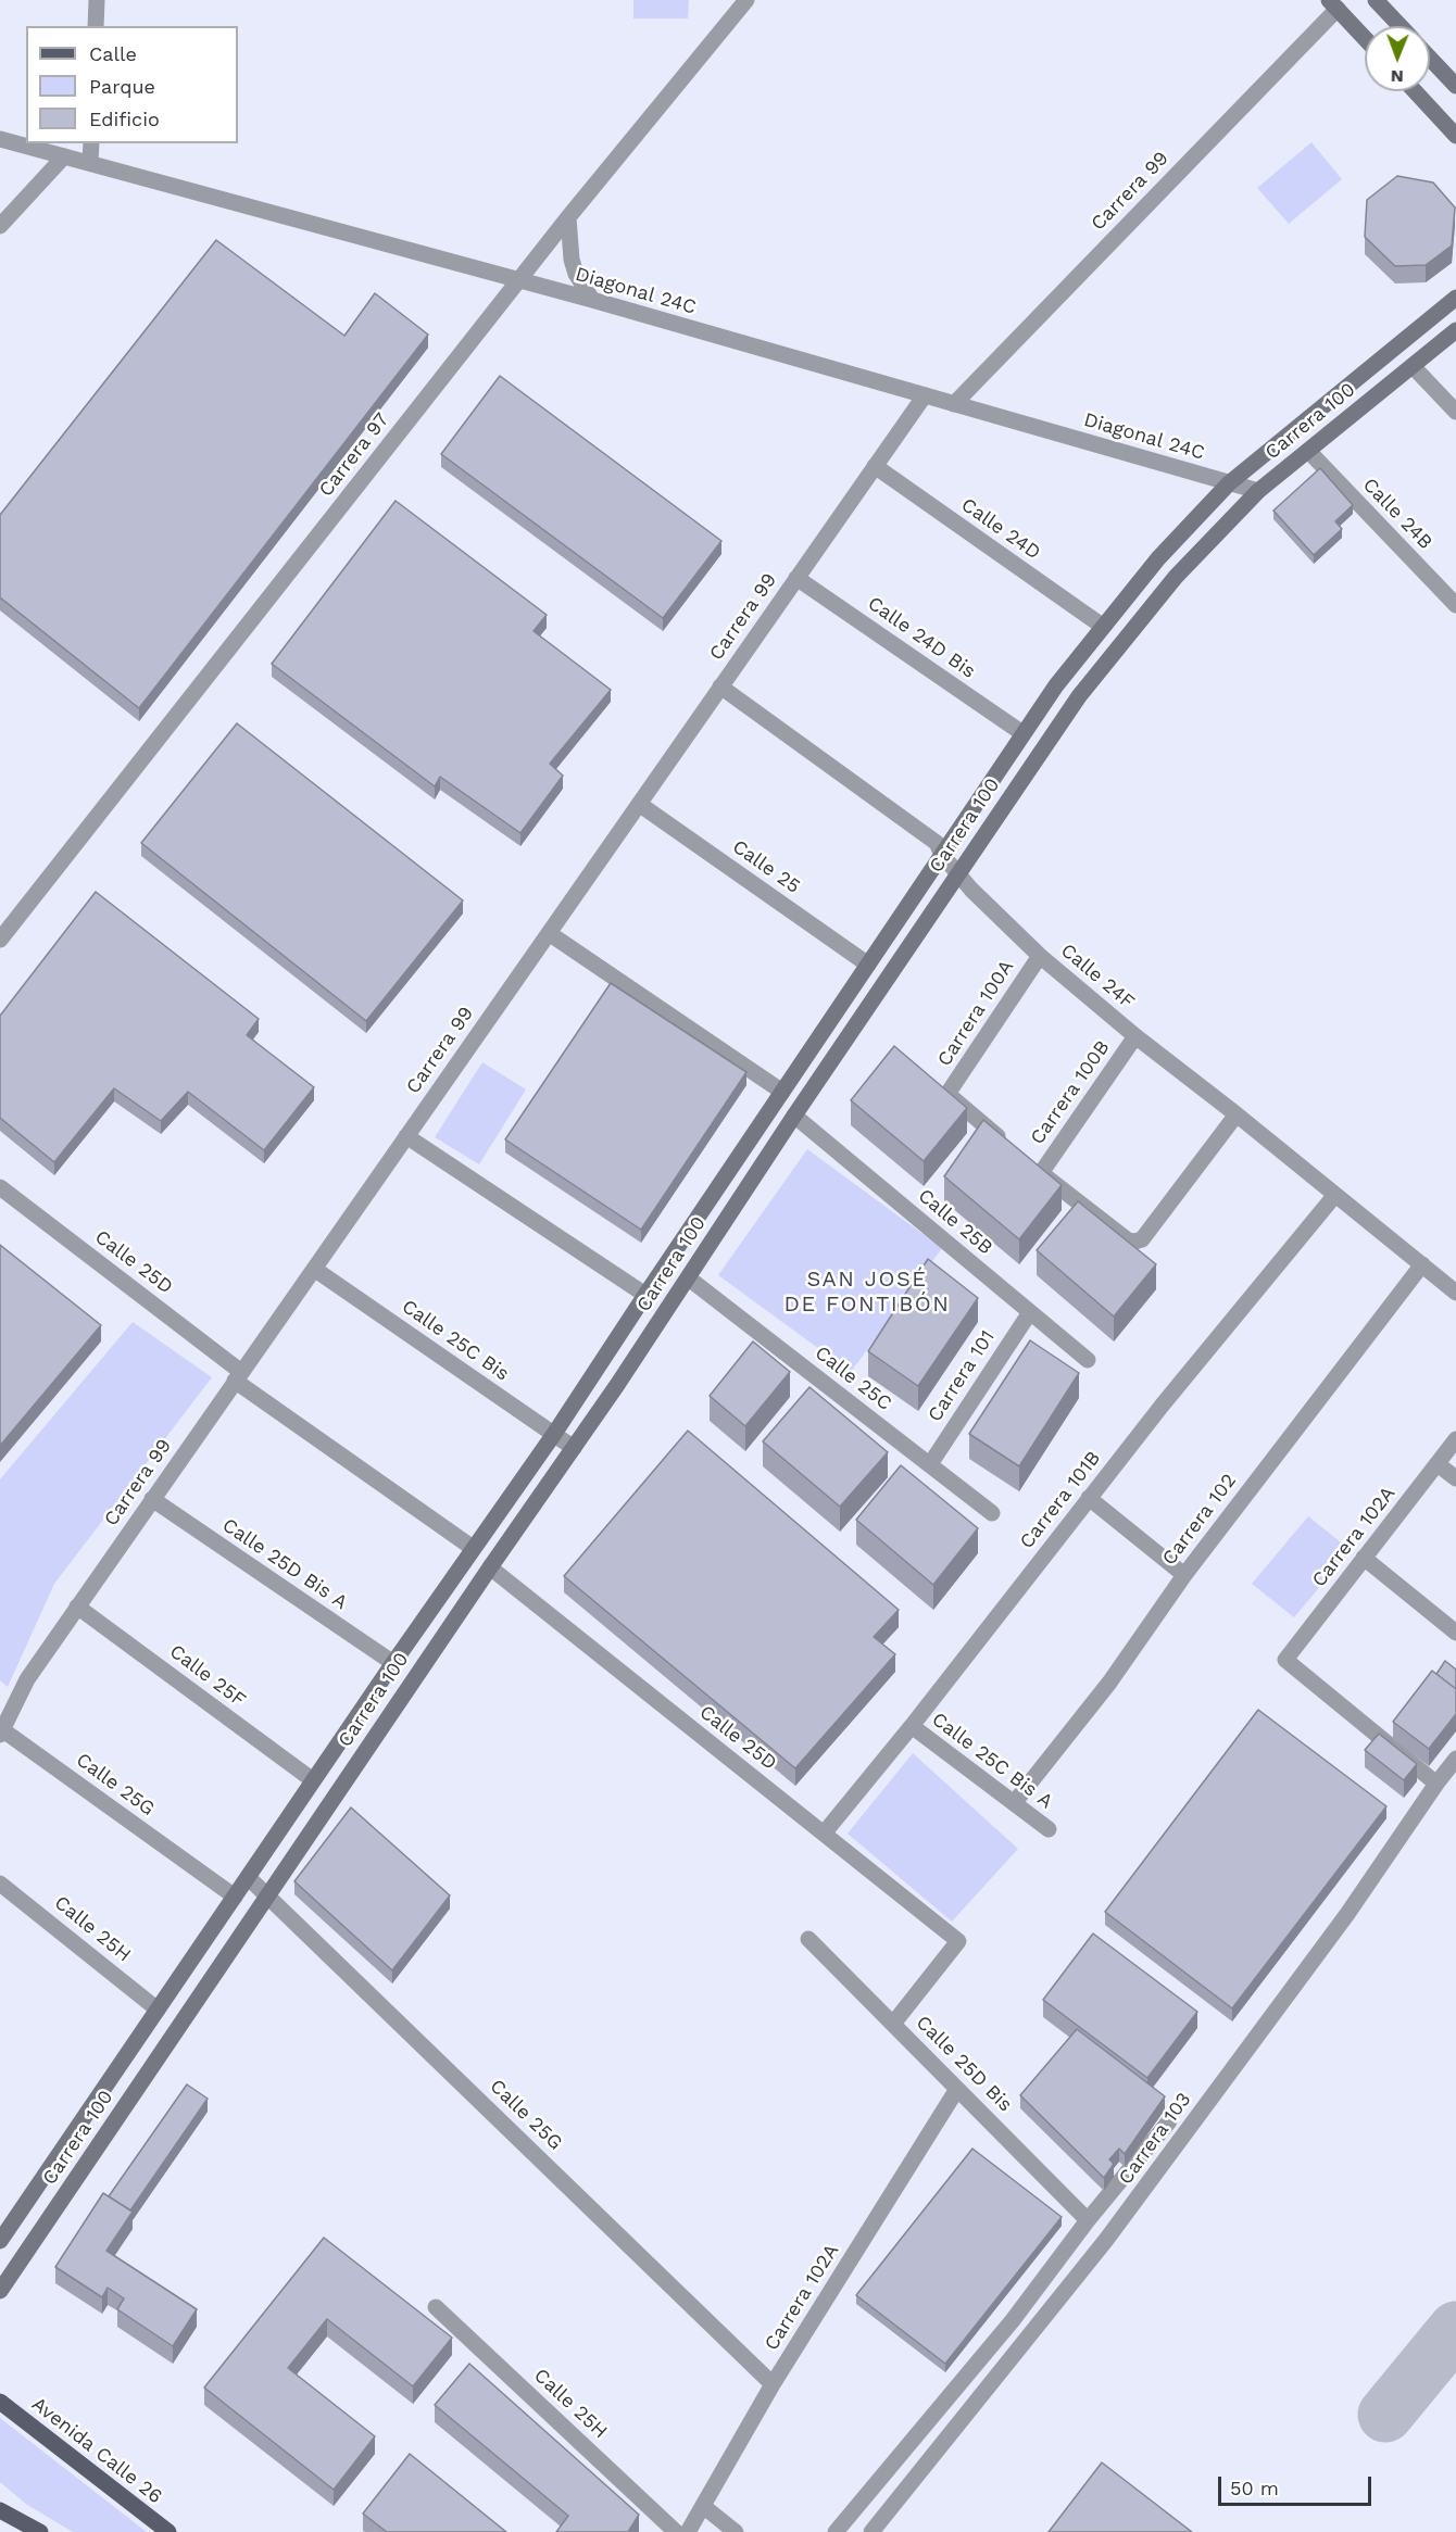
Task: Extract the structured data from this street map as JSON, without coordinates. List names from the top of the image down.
{
  "streets": {
    "main road": ["Carrera 100", "Avenida Calle 26"],
    "street": [
      "Carrera 99",
      "Diagonal 24C",
      "Carrera 97",
      "Calle 24B",
      "Calle 24D",
      "Calle 24D Bis",
      "Calle 25",
      "Calle 24F",
      "Carrera 100A",
      "Carrera 100B",
      "Calle 25B",
      "Calle 25D",
      "Calle 25C Bis",
      "Carrera 101",
      "Calle 25C",
      "Carrera 101B",
      "Carrera 102",
      "Carrera 102A",
      "Calle 25D Bis A",
      "Calle 25F",
      "Calle 25C Bis A",
      "Calle 25G",
      "Calle 25H",
      "Calle 25D Bis",
      "Carrera 103"
    ]
  },
  "crossings": [
    ["Carrera 99", "Diagonal 24C"],
    ["Carrera 99", "Calle 24D"],
    ["Carrera 99", "Calle 24D Bis"],
    ["Carrera 99", "Calle 25"],
    ["Carrera 99", "Calle 24F"],
    ["Carrera 99", "Calle 25D"],
    ["Carrera 99", "Calle 25C Bis"],
    ["Carrera 99", "Calle 25D Bis A"],
    ["Carrera 99", "Calle 25F"],
    ["Carrera 99", "Calle 25G"],
    ["Diagonal 24C", "Carrera 100"],
    ["Diagonal 24C", "Carrera 97"],
    ["Carrera 100", "Calle 24B"],
    ["Carrera 100", "Calle 24D"],
    ["Carrera 100", "Calle 24D Bis"],
    ["Carrera 100", "Calle 25"],
    ["Carrera 100", "Calle 24F"],
    ["Carrera 100", "Calle 25B"],
    ["Carrera 100", "Calle 25D"],
    ["Carrera 100", "Calle 25C Bis"],
    ["Carrera 100", "Calle 25C"],
    ["Carrera 100", "Calle 25D Bis A"],
    ["Carrera 100", "Calle 25F"],
    ["Carrera 100", "Calle 25G"],
    ["Carrera 100", "Calle 25H"],
    ["Calle 24F", "Carrera 100A"],
    ["Calle 24F", "Carrera 100B"],
    ["Calle 24F", "Carrera 101B"],
    ["Calle 24F", "Carrera 102"],
    ["Calle 25B", "Carrera 101"],
    ["Calle 25D", "Carrera 101B"],
    ["Calle 25D", "Calle 25D Bis"],
    ["Carrera 101", "Calle 25C"],
    ["Carrera 101B", "Calle 25C Bis A"],
    ["Carrera 102", "Calle 25C Bis A"],
    ["Carrera 102A", "Calle 25G"],
    ["Carrera 102A", "Calle 25D Bis"],
    ["Carrera 102A", "Carrera 103"]
  ],
  "districts": ["SAN JOSÉ DE FONTIBÓN"],
  "legend": ["Calle", "Parque", "Edificio"],
  "scale_bar": "50 m",
  "north": "bottom"
}
